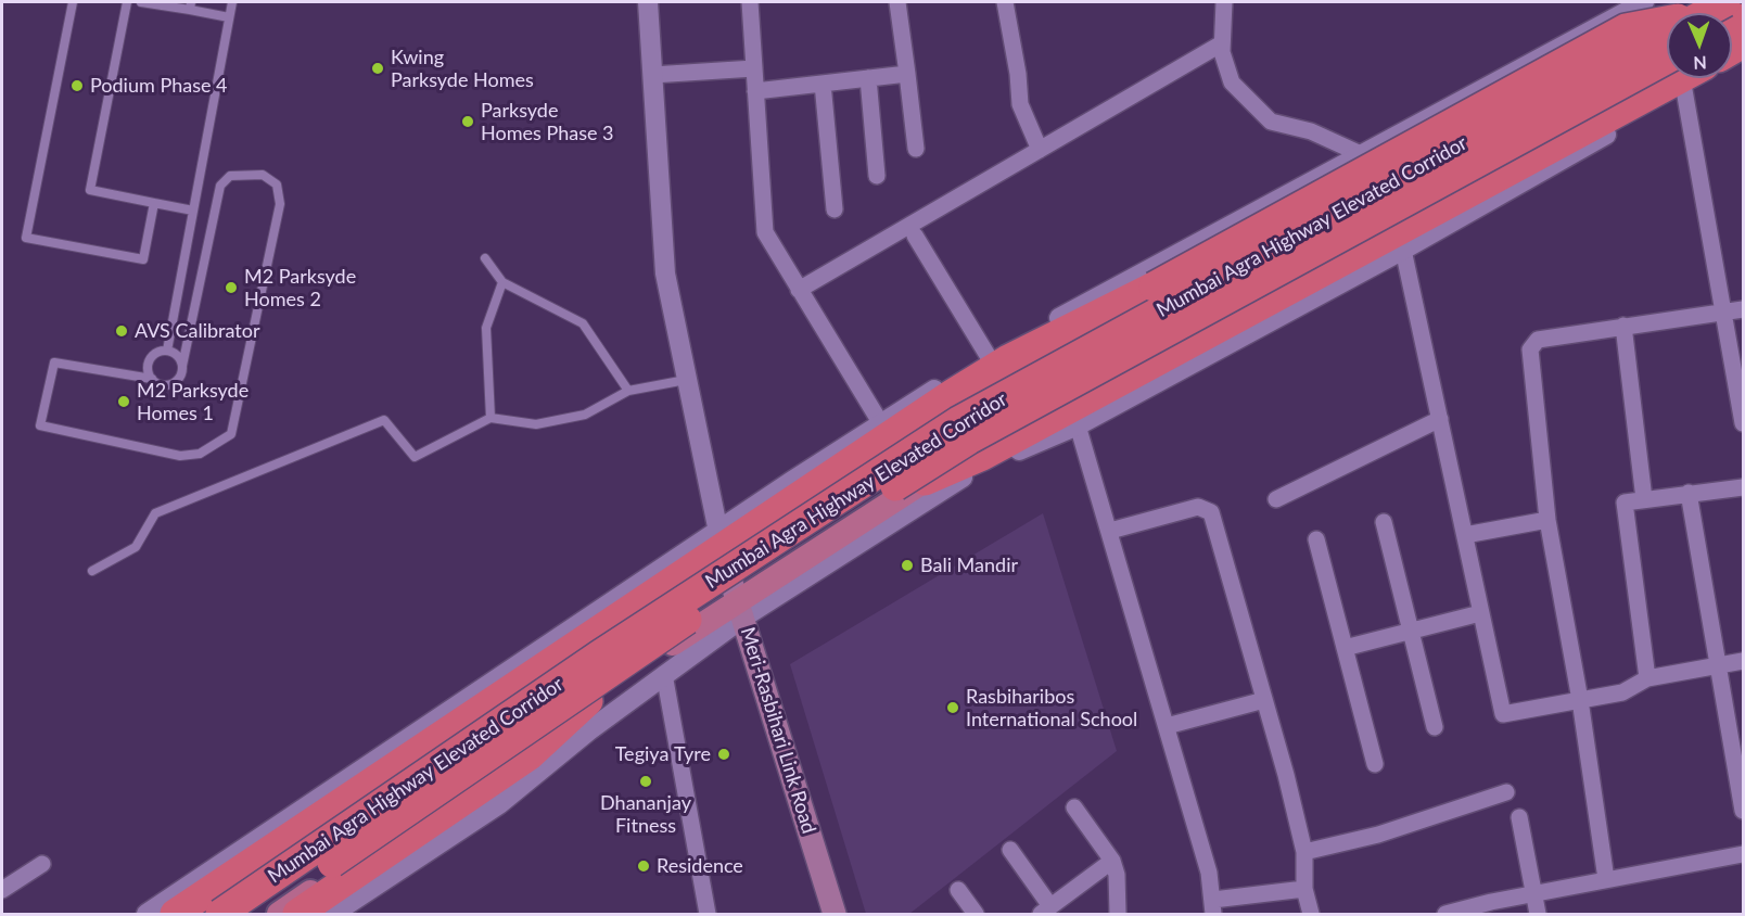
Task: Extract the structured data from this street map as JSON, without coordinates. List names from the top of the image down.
{
  "streets": {
    "highway": ["Mumbai Agra Highway Elevated Corridor"],
    "main road": ["Meri-Rasbihari Link Road"]
  },
  "places": [
    "Kwing Parksyde Homes",
    "Podium Phase 4",
    "Parksyde Homes Phase 3",
    "M2 Parksyde Homes 2",
    "AVS Calibrator",
    "M2 Parksyde Homes 1",
    "Bali Mandir",
    "Rasbiharibos International School",
    "Tegiya Tyre",
    "Dhananjay Fitness",
    "Residence"
  ],
  "north": "bottom"
}
